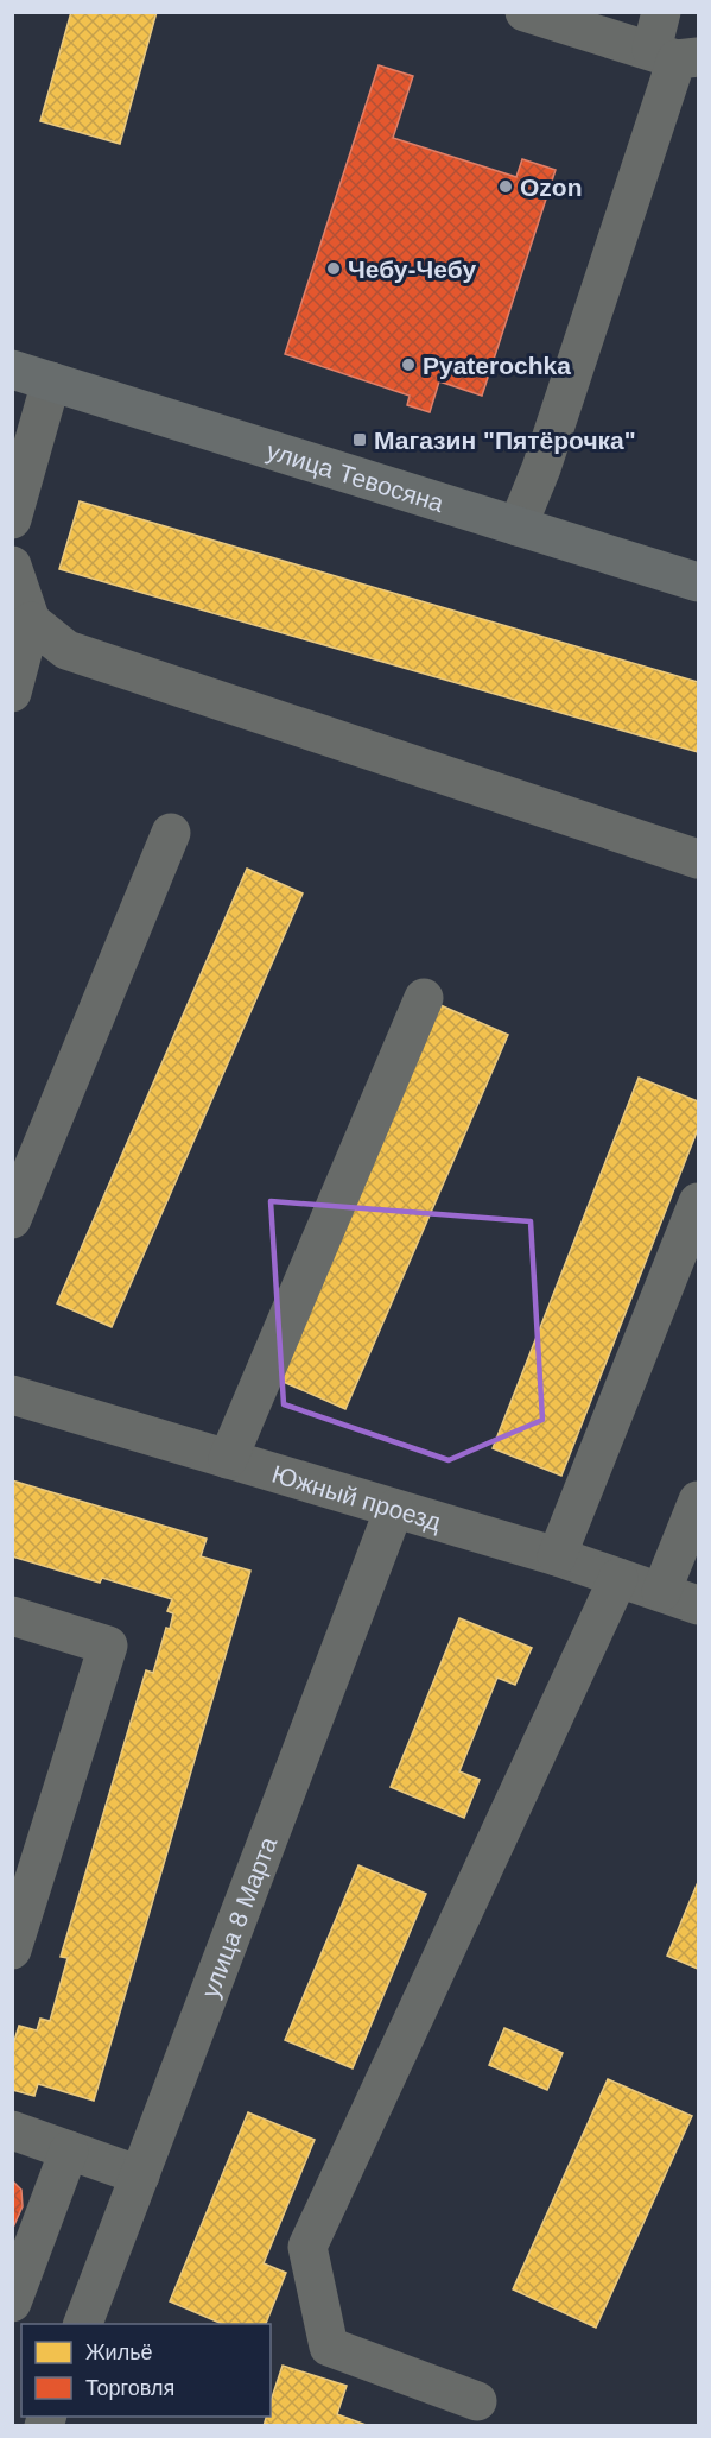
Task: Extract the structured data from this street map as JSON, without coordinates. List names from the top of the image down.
{
  "streets": {
    "main road": ["улица Тевосяна"],
    "street": ["Южный проезд", "улица 8 Марта"]
  },
  "crossings": [
    ["Южный проезд", "улица 8 Марта"]
  ],
  "places": {
    "other": ["Ozon", "Чебу-Чебу", "Pyaterochka"],
    "transit": ["Магазин \"Пятёрочка\""]
  },
  "legend": ["Жильё", "Торговля"]
}
